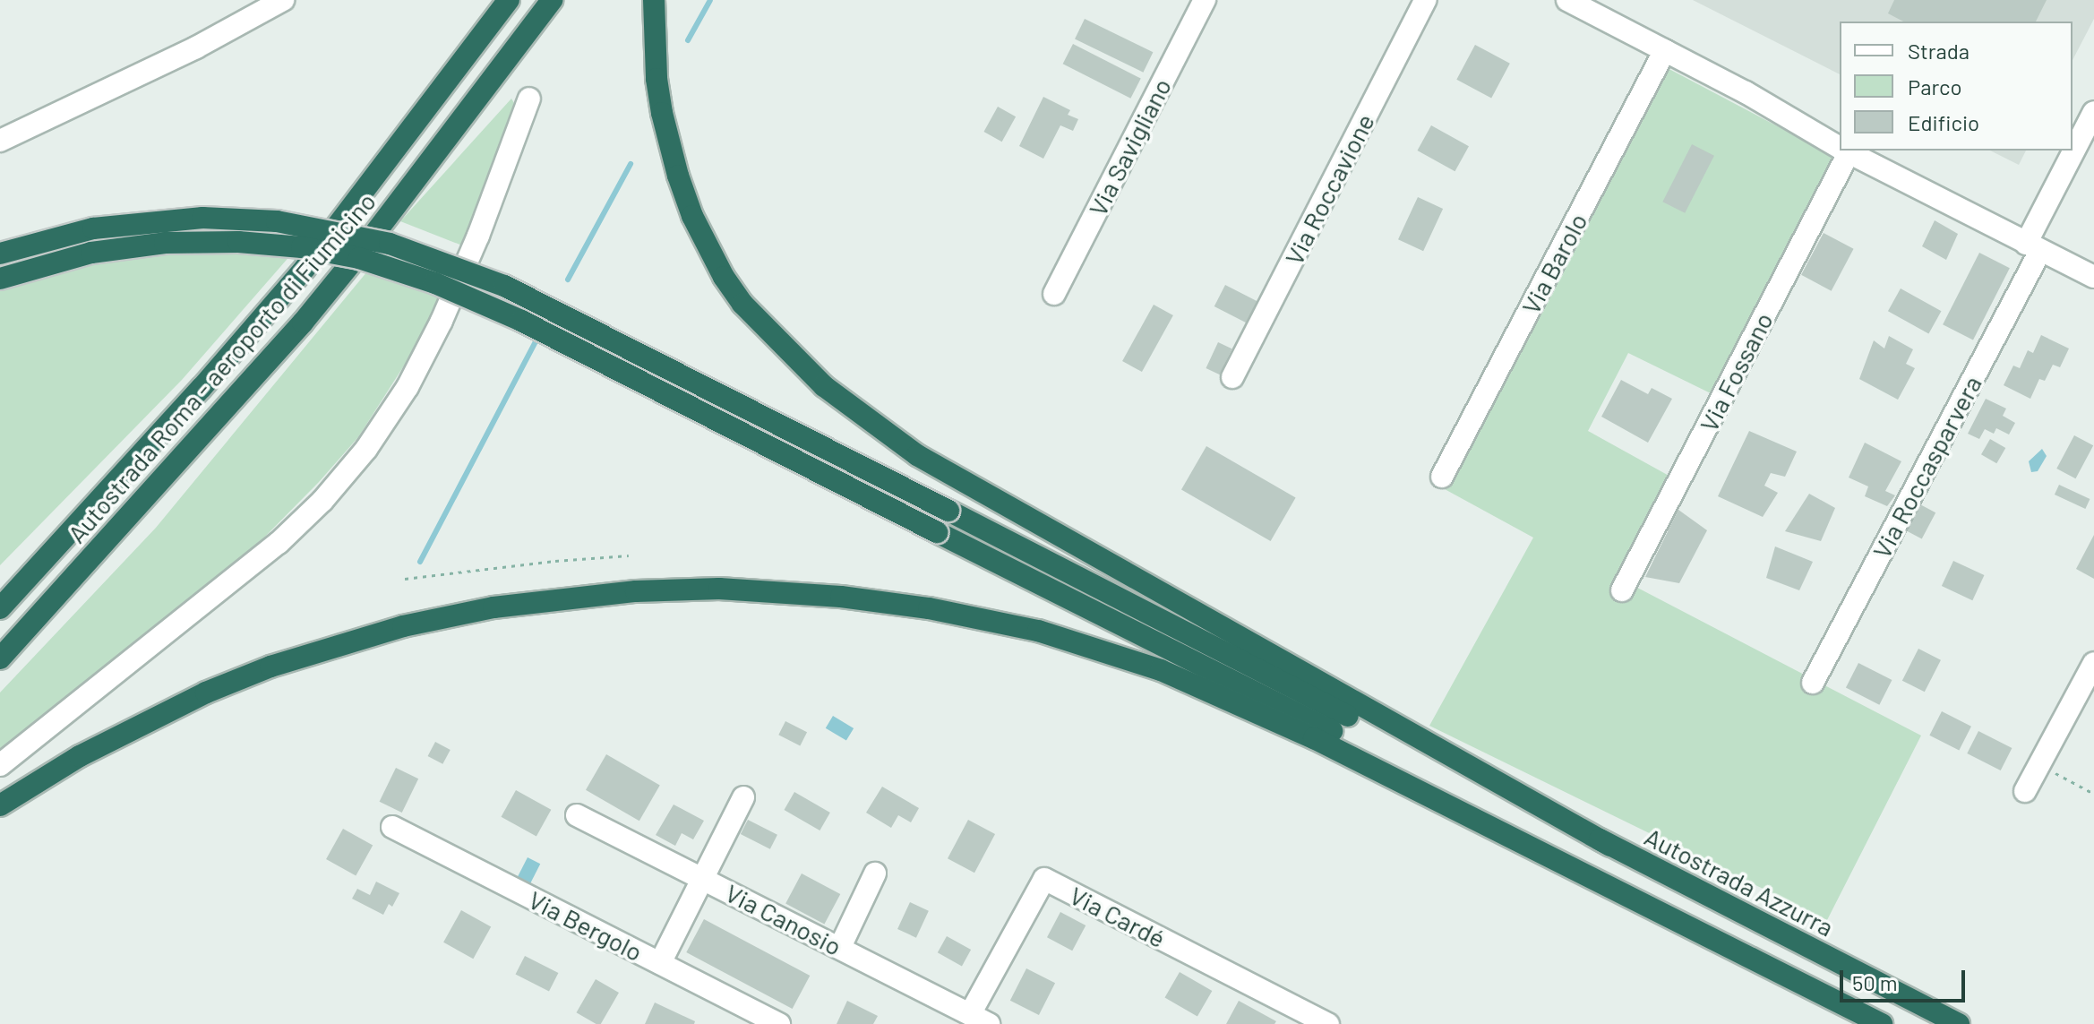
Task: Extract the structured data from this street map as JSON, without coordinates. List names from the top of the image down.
{
  "streets": {
    "highway": ["Autostrada Roma - aeroporto di Fiumicino", "Autostrada Azzurra"],
    "street": [
      "Via Savigliano",
      "Via Roccavione",
      "Via Barolo",
      "Via Fossano",
      "Via Roccasparvera",
      "Via Cardé",
      "Via Canosio",
      "Via Bergolo"
    ]
  },
  "crossings": [
    ["Via Cardé", "Via Canosio"]
  ],
  "legend": ["Strada", "Parco", "Edificio"],
  "scale_bar": "50 m"
}
